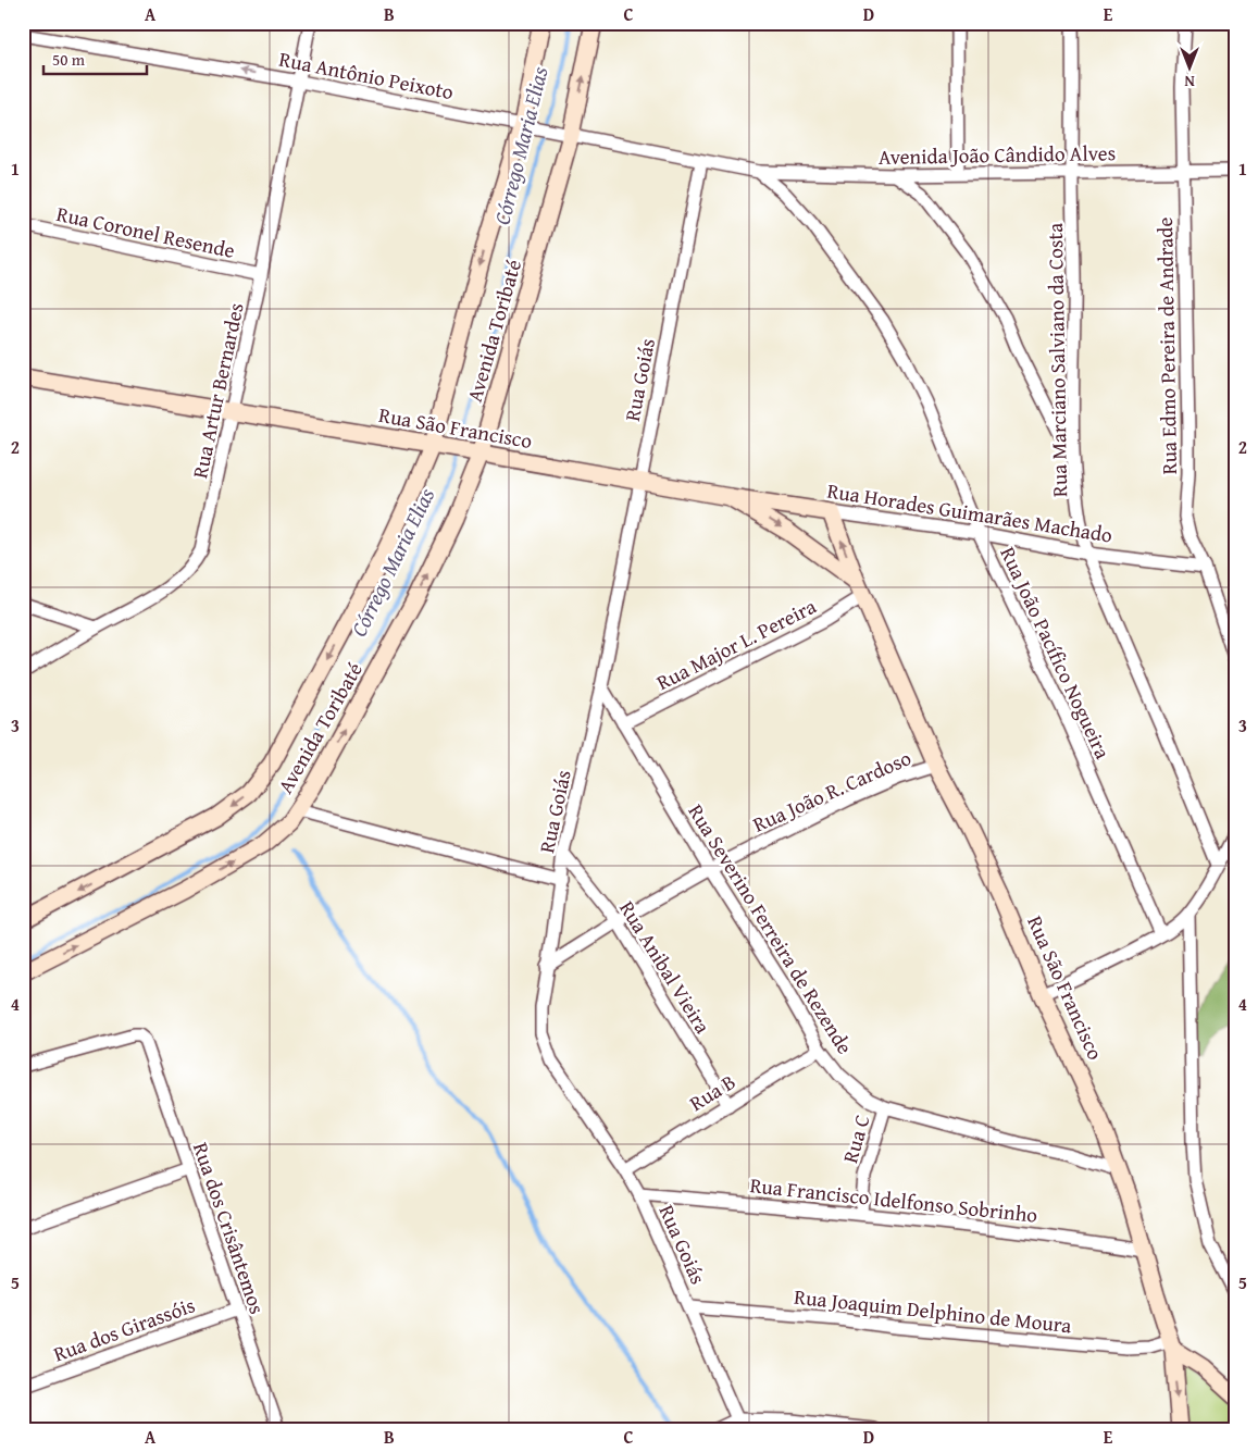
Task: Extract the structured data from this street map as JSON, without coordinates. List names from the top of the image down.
{
  "streets": {
    "street": [
      "Rua Antônio Peixoto",
      "Avenida João Cândido Alves",
      "Rua Coronel Resende",
      "Avenida Toribaté",
      "Rua Edmo Pereira de Andrade",
      "Rua Marciano Salviano da Costa",
      "Rua Goiás",
      "Rua Artur Bernardes",
      "Rua São Francisco",
      "Rua Horades Guimarães Machado",
      "Rua Major L. Pereira",
      "Rua João Pacífico Nogueira",
      "Rua João R. Cardoso",
      "Rua Severino Ferreira de Rezende",
      "Rua Anibal Vieira",
      "Rua B",
      "Rua C",
      "Rua Francisco Idelfonso Sobrinho",
      "Rua dos Crisântemos",
      "Rua Joaquim Delphino de Moura",
      "Rua dos Girassóis"
    ]
  },
  "crossings": [
    ["Rua Antônio Peixoto", "Avenida Toribaté"],
    ["Rua Antônio Peixoto", "Rua Goiás"],
    ["Rua Antônio Peixoto", "Rua Artur Bernardes"],
    ["Avenida João Cândido Alves", "Rua Edmo Pereira de Andrade"],
    ["Avenida João Cândido Alves", "Rua Marciano Salviano da Costa"],
    ["Avenida João Cândido Alves", "Rua João Pacífico Nogueira"],
    ["Rua Coronel Resende", "Rua Artur Bernardes"],
    ["Avenida Toribaté", "Rua São Francisco"],
    ["Rua Edmo Pereira de Andrade", "Rua Horades Guimarães Machado"],
    ["Rua Marciano Salviano da Costa", "Rua Horades Guimarães Machado"],
    ["Rua Goiás", "Rua São Francisco"],
    ["Rua Goiás", "Rua João R. Cardoso"],
    ["Rua Goiás", "Rua Severino Ferreira de Rezende"],
    ["Rua Goiás", "Rua Anibal Vieira"],
    ["Rua Goiás", "Rua B"],
    ["Rua Goiás", "Rua Francisco Idelfonso Sobrinho"],
    ["Rua Goiás", "Rua Joaquim Delphino de Moura"],
    ["Rua Artur Bernardes", "Rua São Francisco"],
    ["Rua São Francisco", "Rua Horades Guimarães Machado"],
    ["Rua São Francisco", "Rua Major L. Pereira"],
    ["Rua São Francisco", "Rua João R. Cardoso"],
    ["Rua São Francisco", "Rua Severino Ferreira de Rezende"],
    ["Rua São Francisco", "Rua Francisco Idelfonso Sobrinho"],
    ["Rua São Francisco", "Rua Joaquim Delphino de Moura"],
    ["Rua Horades Guimarães Machado", "Rua João Pacífico Nogueira"],
    ["Rua Major L. Pereira", "Rua Severino Ferreira de Rezende"],
    ["Rua João R. Cardoso", "Rua Severino Ferreira de Rezende"],
    ["Rua João R. Cardoso", "Rua Anibal Vieira"],
    ["Rua Severino Ferreira de Rezende", "Rua B"],
    ["Rua Severino Ferreira de Rezende", "Rua C"],
    ["Rua Anibal Vieira", "Rua B"],
    ["Rua C", "Rua Francisco Idelfonso Sobrinho"],
    ["Rua dos Crisântemos", "Rua dos Girassóis"]
  ],
  "one_way": ["Rua Antônio Peixoto"],
  "water": ["Córrego Maria Elias"],
  "scale_bar": "50 m",
  "north": "bottom",
  "grid": {
    "columns": [
      "A",
      "B",
      "C",
      "D",
      "E"
    ],
    "rows": [
      "1",
      "2",
      "3",
      "4",
      "5"
    ]
  }
}
